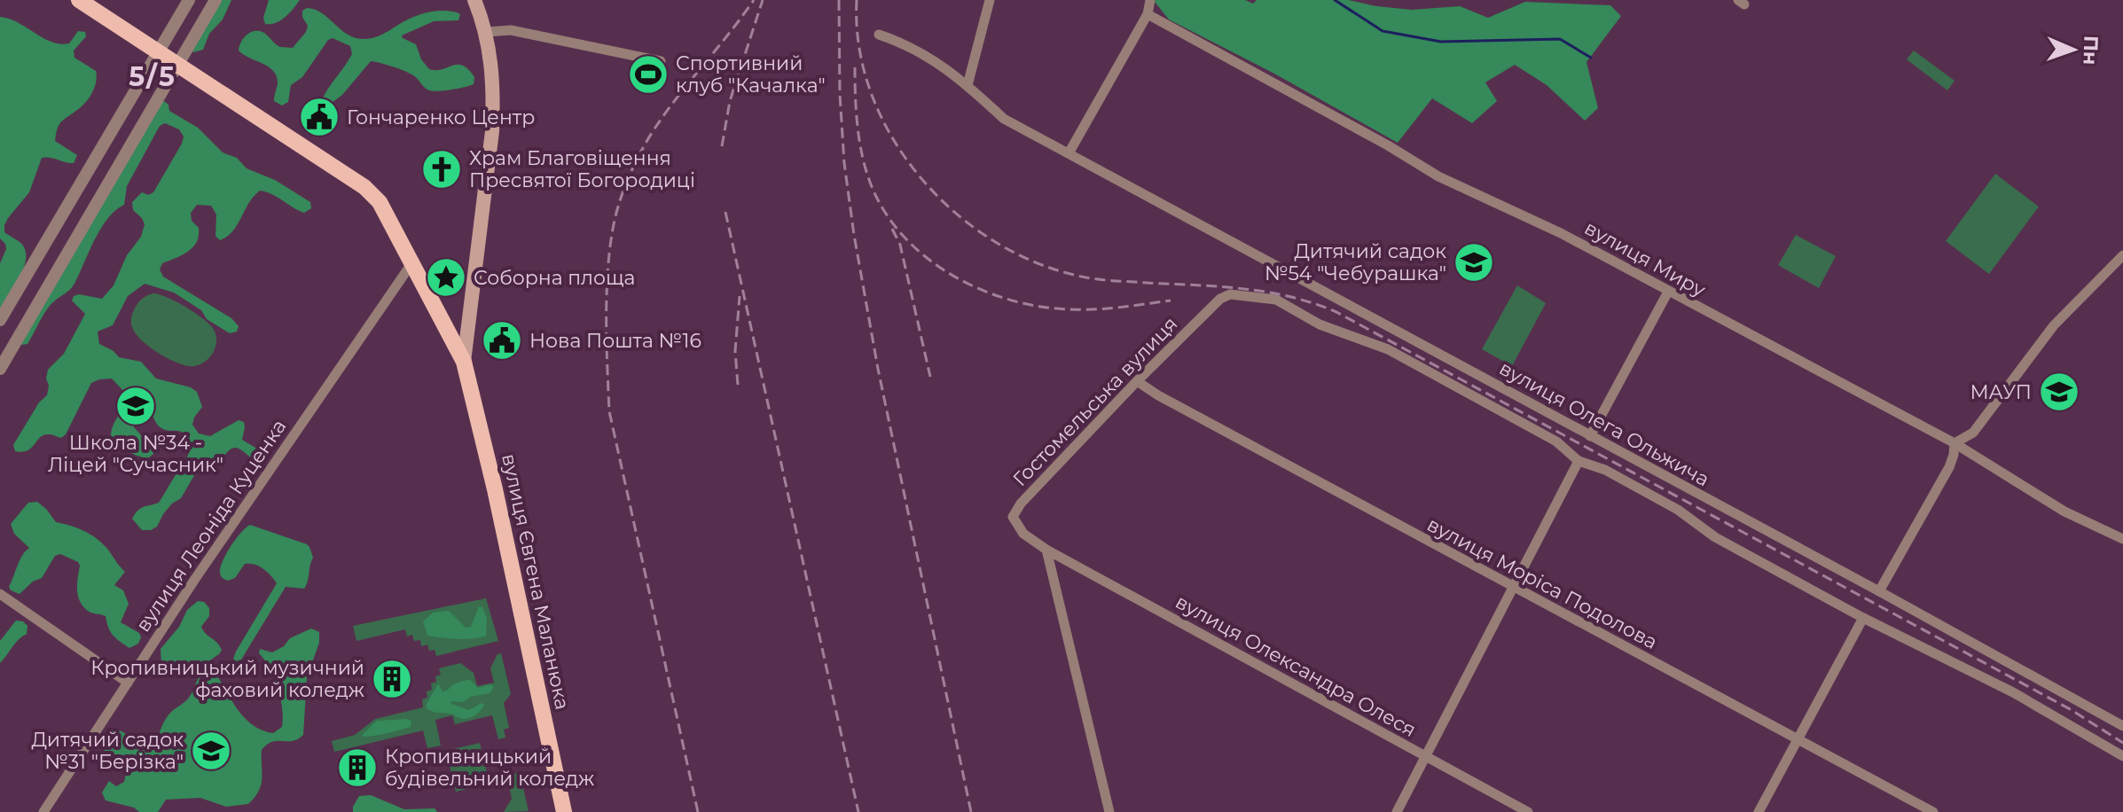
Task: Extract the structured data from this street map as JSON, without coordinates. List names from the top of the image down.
{
  "streets": {
    "main road": ["вулиця Євгена Маланюка"],
    "street": [
      "вулиця Миру",
      "Гостомельська вулиця",
      "вулиця Олега Ольжича",
      "вулиця Леоніда Куценка",
      "вулиця Моріса Подолова",
      "вулиця Олександра Олеся"
    ]
  },
  "crossings": [
    ["Гостомельська вулиця", "вулиця Олега Ольжича"],
    ["Гостомельська вулиця", "вулиця Моріса Подолова"],
    ["Гостомельська вулиця", "вулиця Олександра Олеся"],
    ["вулиця Леоніда Куценка", "вулиця Євгена Маланюка"]
  ],
  "districts": ["5/5"],
  "places": {
    "sports": ["Спортивний клуб \"Качалка\""],
    "public building": ["Гончаренко Центр", "Нова Пошта №16"],
    "church": ["Храм Благовіщення Пресвятої Богородиці"],
    "school or university": [
      "Дитячий садок №54 \"Чебурашка\"",
      "МАУП",
      "Школа №34 - Ліцей \"Сучасник\"",
      "Дитячий садок №31 \"Берізка\""
    ],
    "place": ["Соборна площа"],
    "building": ["Кропивницький музичний фаховий коледж", "Кропивницький будівельний коледж"]
  },
  "north": "right"
}
